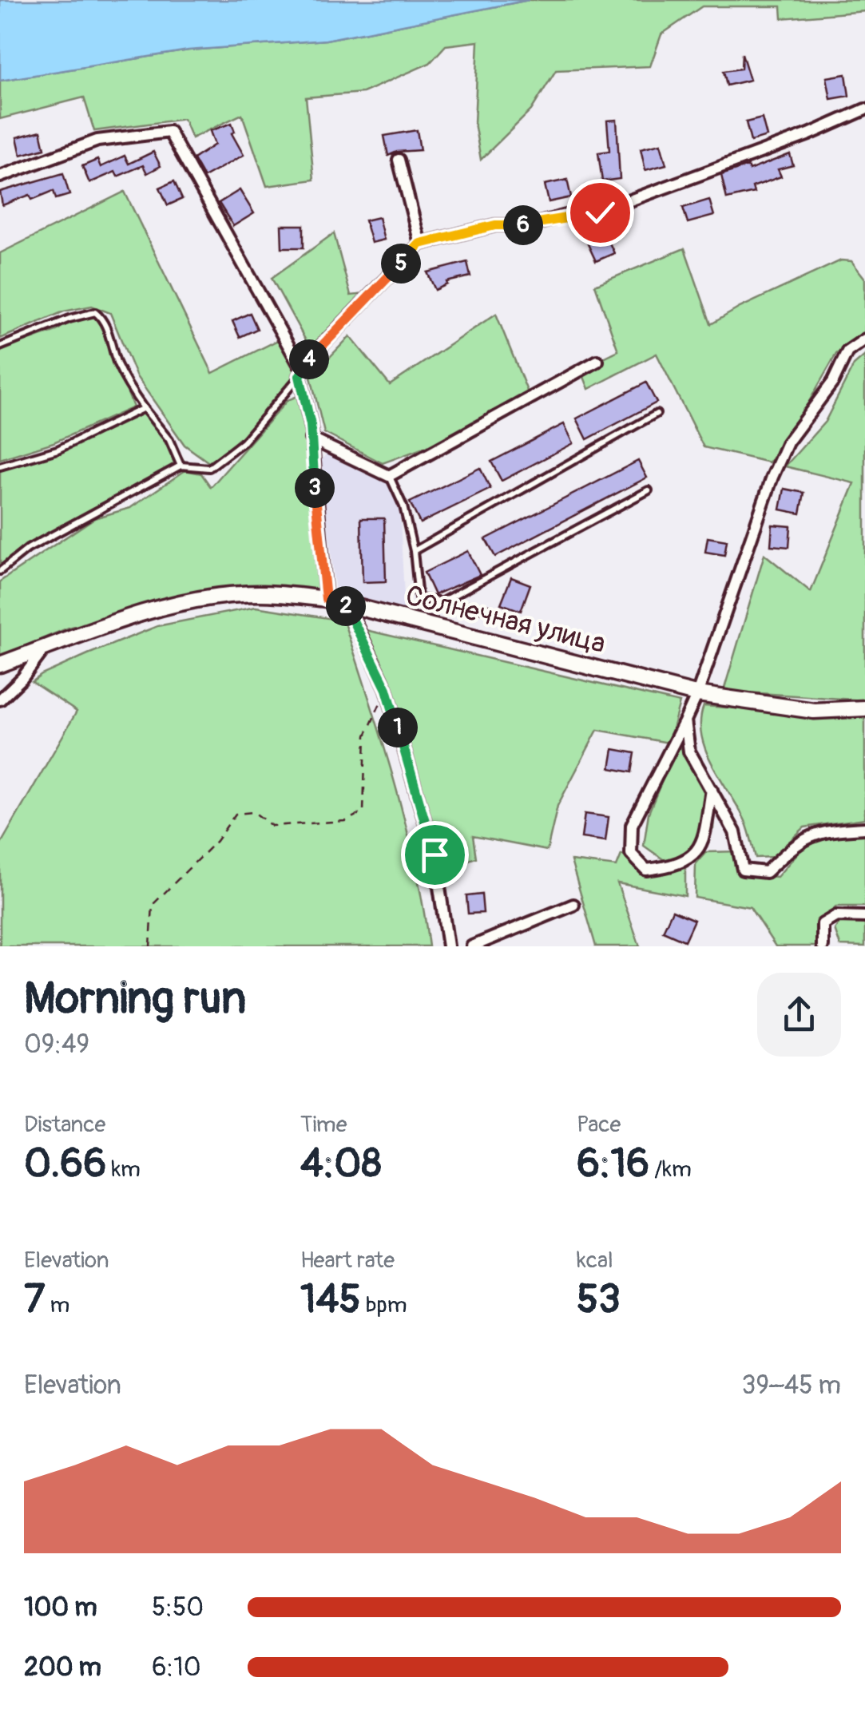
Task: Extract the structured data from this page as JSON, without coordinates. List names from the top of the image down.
{
  "streets": {
    "street": ["Солнечная улица"]
  },
  "page": {
    "pins": [
      "6",
      "5",
      "4",
      "3",
      "2",
      "1"
    ],
    "heading": ["Morning run", "09:49"],
    "stats": [
      ["Distance", "0.66 km"],
      ["Time", "4:08"],
      ["Pace", "6:16 /km"],
      ["Elevation", "7 m"],
      ["Heart rate", "145 bpm"],
      ["kcal", "53"]
    ],
    "chart": ["Elevation", "39–45 m"],
    "list": [
      {
        "name": "100 m",
        "note": "5:50"
      },
      {
        "name": "200 m",
        "note": "6:10"
      }
    ]
  }
}
